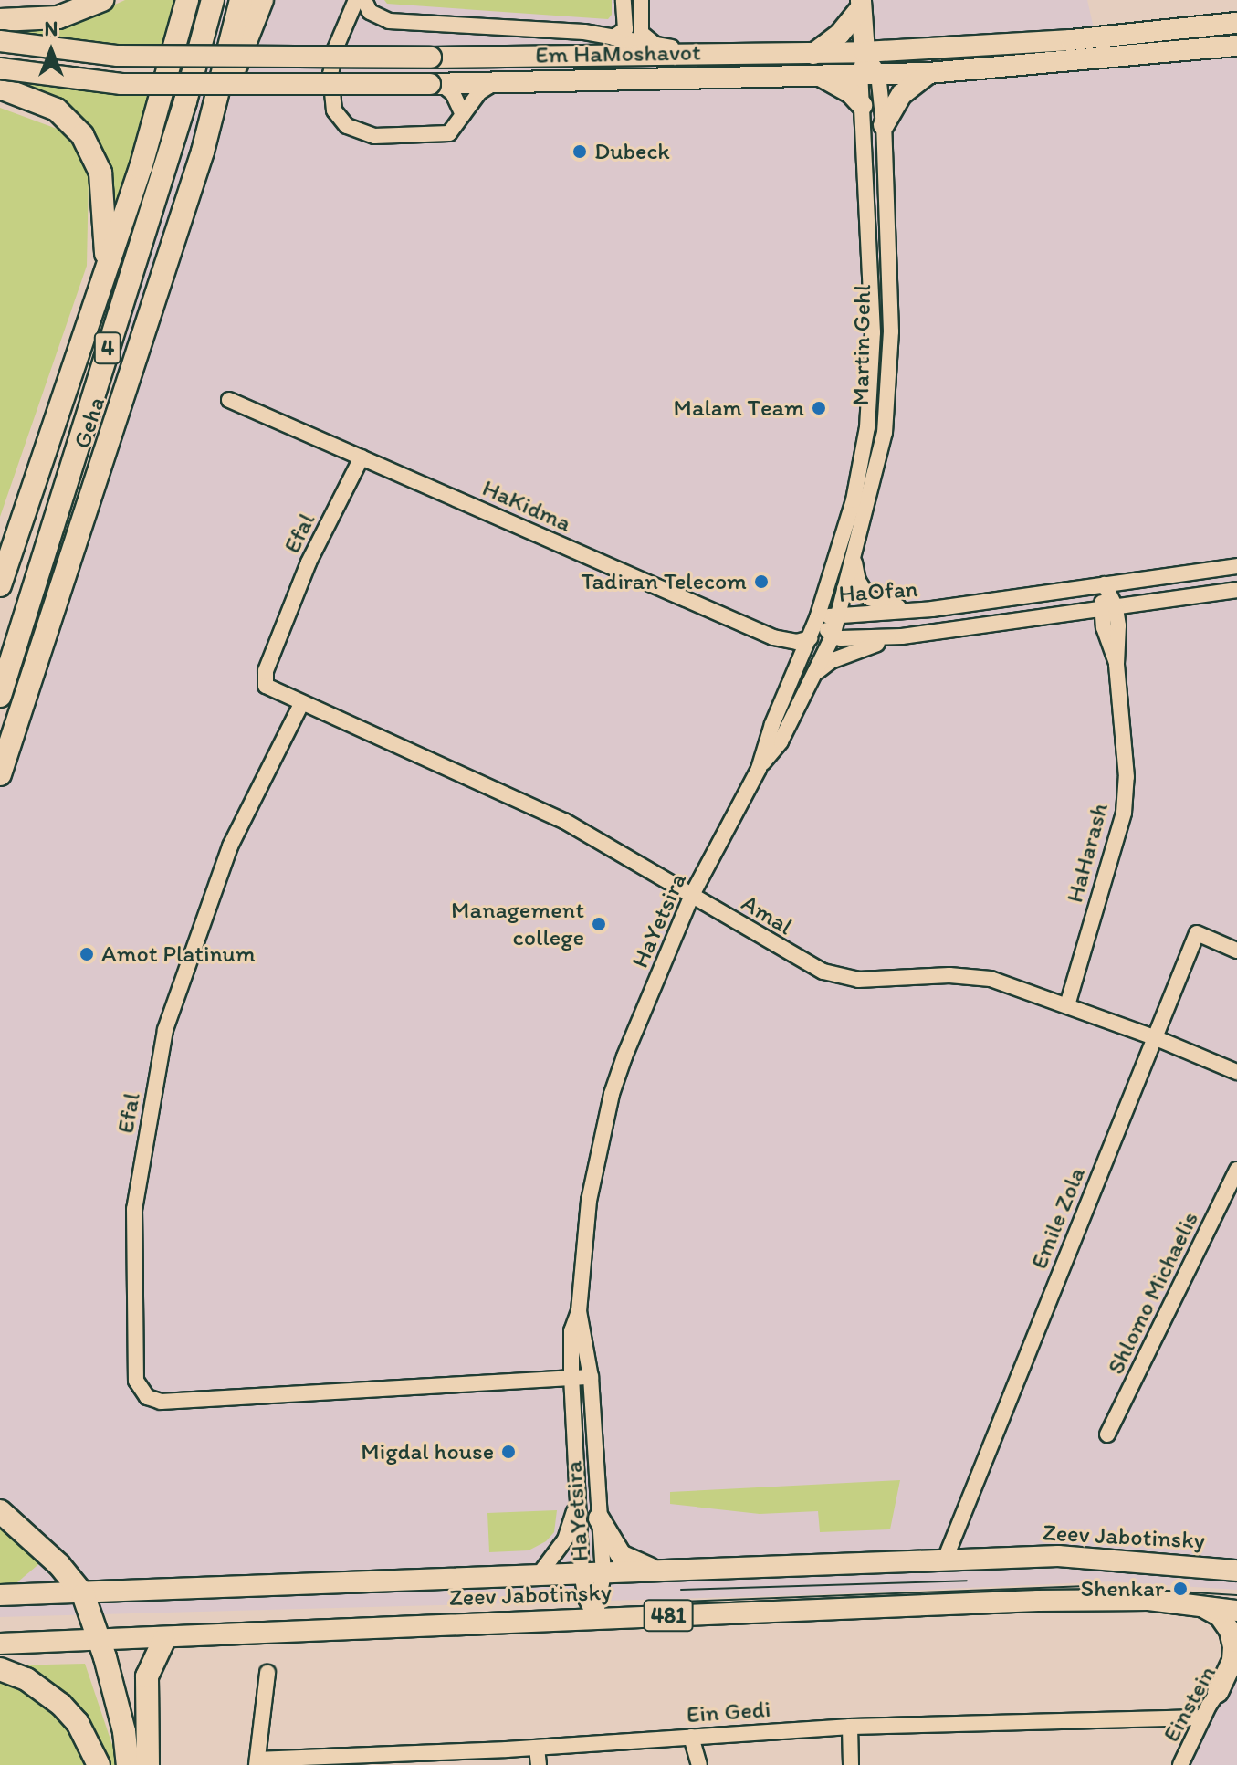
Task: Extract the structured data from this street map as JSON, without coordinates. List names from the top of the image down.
{
  "streets": {
    "highway": ["4", "Geha"],
    "main road": [
      "Em HaMoshavot",
      "Martin Gehl",
      "Zeev Jabotinsky",
      "481"
    ],
    "street": [
      "HaKidma",
      "Efal",
      "HaOfan",
      "HaHarash",
      "Amal",
      "HaYetsira",
      "Emile Zola",
      "Shlomo Michaelis",
      "Einstein",
      "Ein Gedi"
    ]
  },
  "crossings": [
    ["Em HaMoshavot", "Martin Gehl"],
    ["Martin Gehl", "HaOfan"],
    ["Martin Gehl", "HaYetsira"],
    ["HaKidma", "Efal"],
    ["HaKidma", "HaYetsira"],
    ["Efal", "Amal"],
    ["Efal", "HaYetsira"],
    ["HaOfan", "HaHarash"],
    ["HaOfan", "HaYetsira"],
    ["HaHarash", "Amal"],
    ["Amal", "HaYetsira"],
    ["Amal", "Emile Zola"],
    ["HaYetsira", "Zeev Jabotinsky"],
    ["Emile Zola", "Zeev Jabotinsky"],
    ["Einstein", "Ein Gedi"]
  ],
  "places": [
    "Dubeck",
    "Malam Team",
    "Tadiran Telecom",
    "Management college",
    "Amot Platinum",
    "Migdal house",
    "Shenkar"
  ],
  "north": "top"
}
